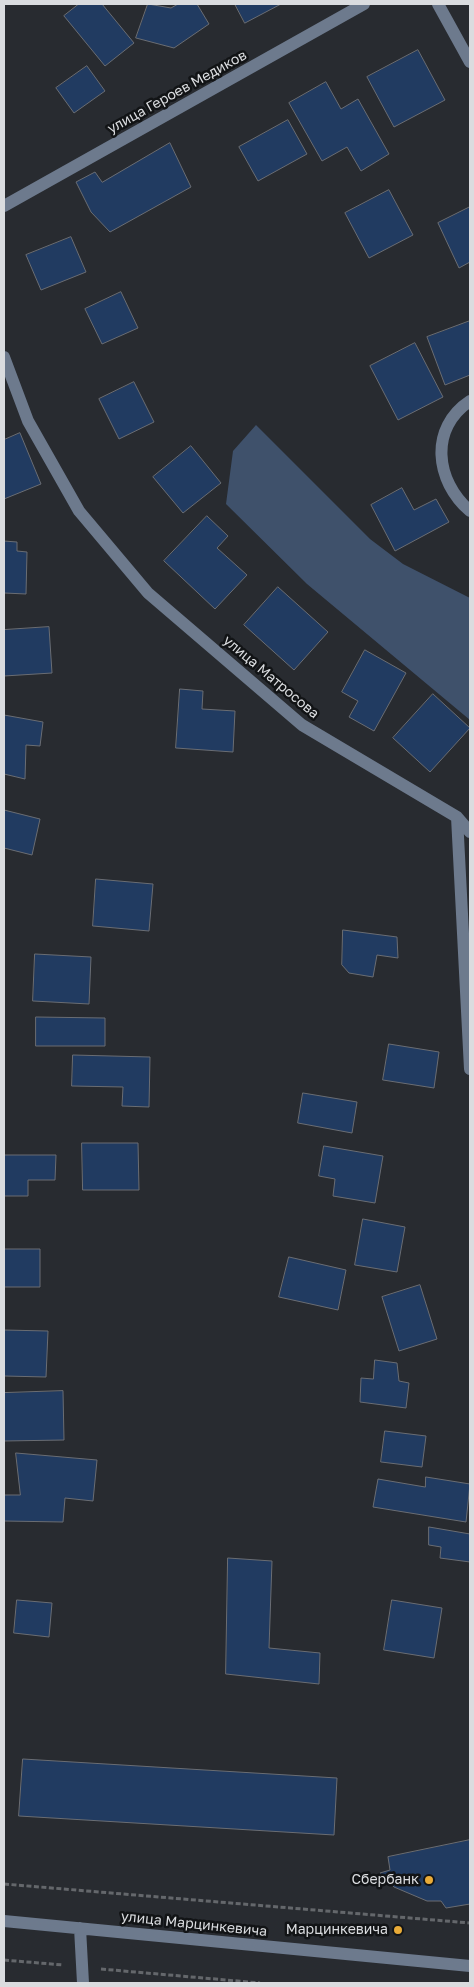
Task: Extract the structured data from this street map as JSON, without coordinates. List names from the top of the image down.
{
  "streets": {
    "street": ["улица Героев Медиков", "улица Матросова", "улица Марцинкевича"]
  },
  "places": ["Сбербанк", "Марцинкевича"]
}
